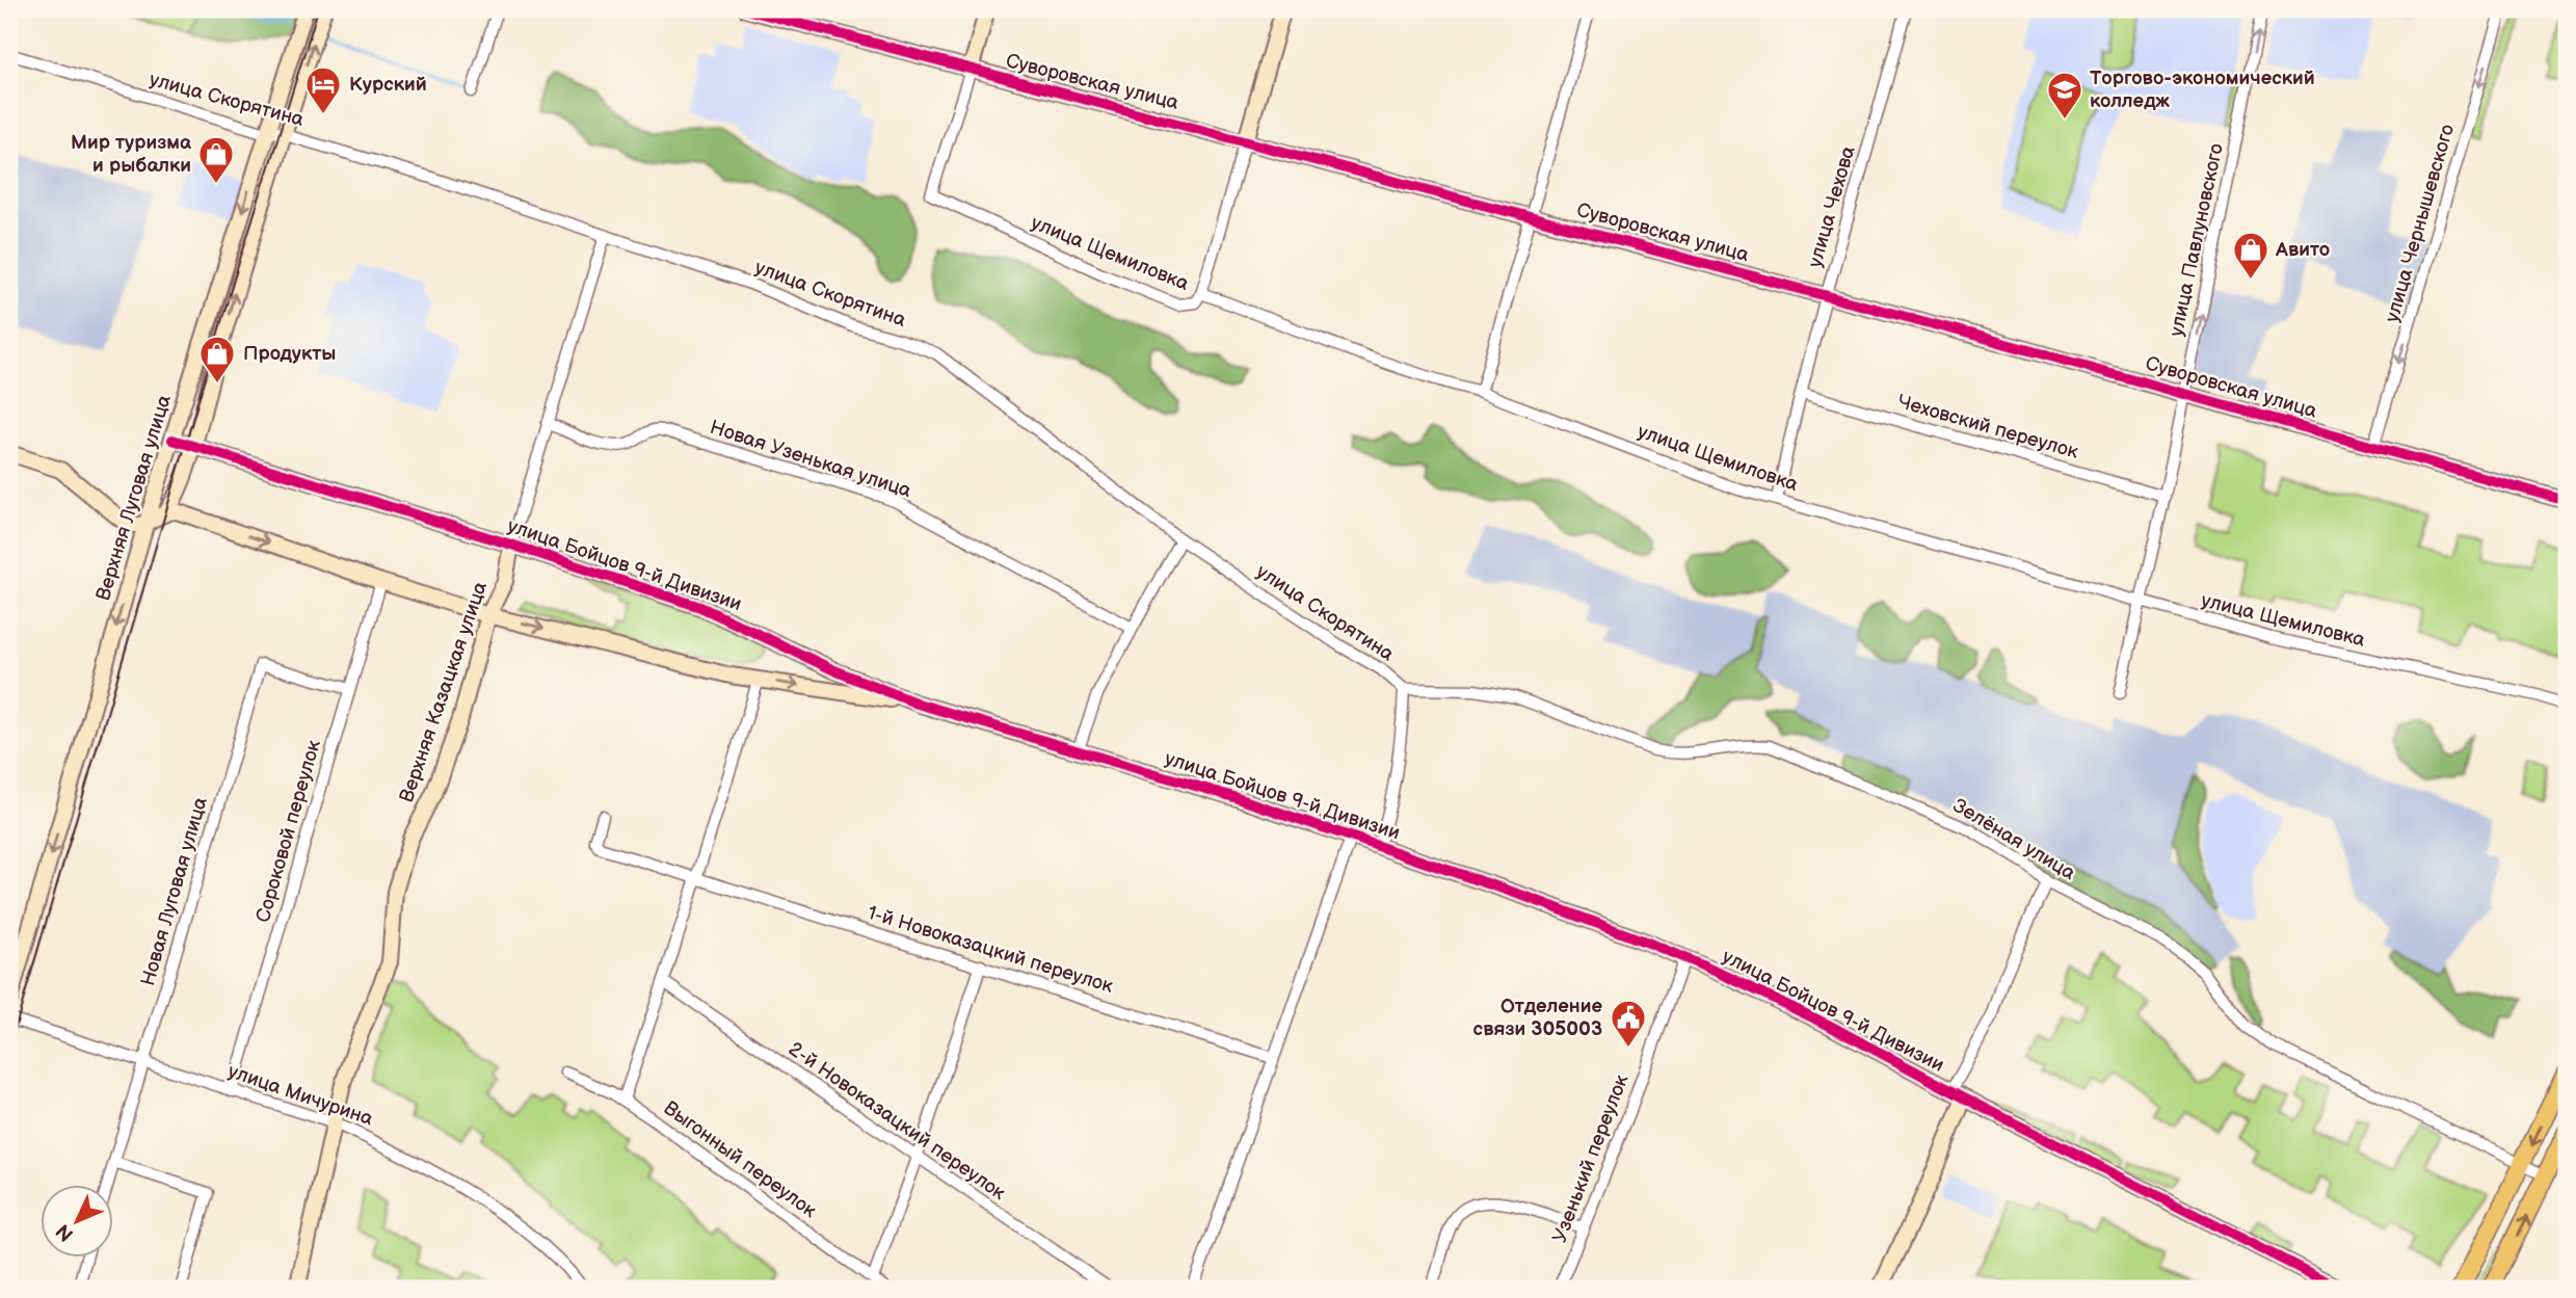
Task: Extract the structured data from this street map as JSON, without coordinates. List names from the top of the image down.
{
  "streets": {
    "street": [
      "Суворовская улица",
      "улица Скорятина",
      "улица Чехова",
      "улица Чернышевского",
      "улица Павлуновского",
      "улица Щемиловка",
      "Чеховский переулок",
      "Новая Узенькая улица",
      "Верхняя Луговая улица",
      "улица Бойцов 9-й Дивизии",
      "Верхняя Казацкая улица",
      "Сороковой переулок",
      "Зелёная улица",
      "Новая Луговая улица",
      "1-й Новоказацкий переулок",
      "улица Мичурина",
      "2-й Новоказацкий переулок",
      "Узенький переулок",
      "Выгонный переулок"
    ]
  },
  "crossings": [
    ["Суворовская улица", "улица Чехова"],
    ["Суворовская улица", "улица Чернышевского"],
    ["Суворовская улица", "улица Павлуновского"],
    ["Суворовская улица", "улица Щемиловка"],
    ["улица Скорятина", "Верхняя Луговая улица"],
    ["улица Скорятина", "улица Бойцов 9-й Дивизии"],
    ["улица Скорятина", "Верхняя Казацкая улица"],
    ["улица Скорятина", "Зелёная улица"],
    ["улица Чехова", "улица Щемиловка"],
    ["улица Чехова", "Чеховский переулок"],
    ["улица Павлуновского", "улица Щемиловка"],
    ["улица Павлуновского", "Чеховский переулок"],
    ["Новая Узенькая улица", "Верхняя Казацкая улица"],
    ["Верхняя Луговая улица", "улица Бойцов 9-й Дивизии"],
    ["улица Бойцов 9-й Дивизии", "Верхняя Казацкая улица"],
    ["улица Бойцов 9-й Дивизии", "Сороковой переулок"],
    ["улица Бойцов 9-й Дивизии", "Узенький переулок"],
    ["Верхняя Казацкая улица", "улица Мичурина"],
    ["Сороковой переулок", "Новая Луговая улица"],
    ["Сороковой переулок", "улица Мичурина"],
    ["Новая Луговая улица", "улица Мичурина"]
  ],
  "one_way": ["улица Чернышевского", "улица Павлуновского"],
  "places": {
    "hotel": ["Курский"],
    "school or university": ["Торгово-экономический колледж"],
    "shop": ["Мир туризма и рыбалки", "Авито", "Продукты"],
    "public building": ["Отделение связи 305003"]
  },
  "north": "bottom left"
}
